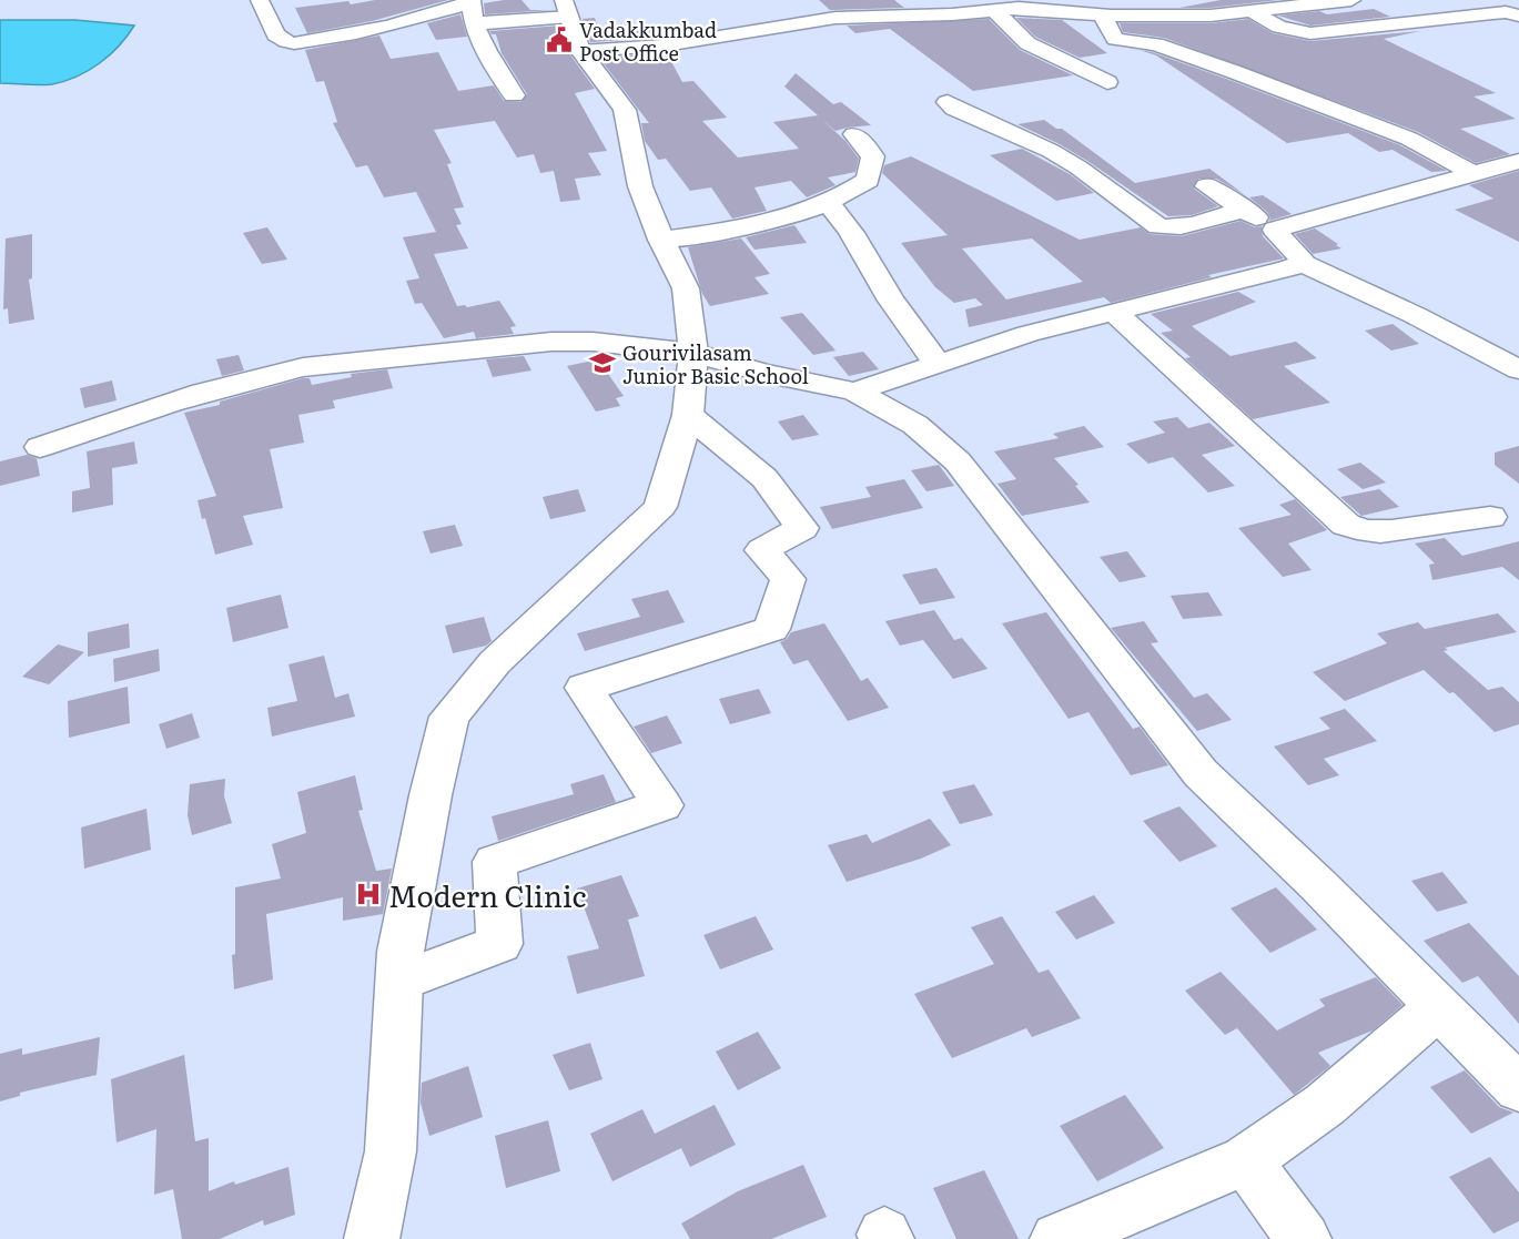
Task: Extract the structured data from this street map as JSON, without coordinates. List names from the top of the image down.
{
  "places": {
    "public building": ["Vadakkumbad Post Office"],
    "school or university": ["Gourivilasam Junior Basic School"],
    "hospital": ["Modern Clinic"]
  }
}
